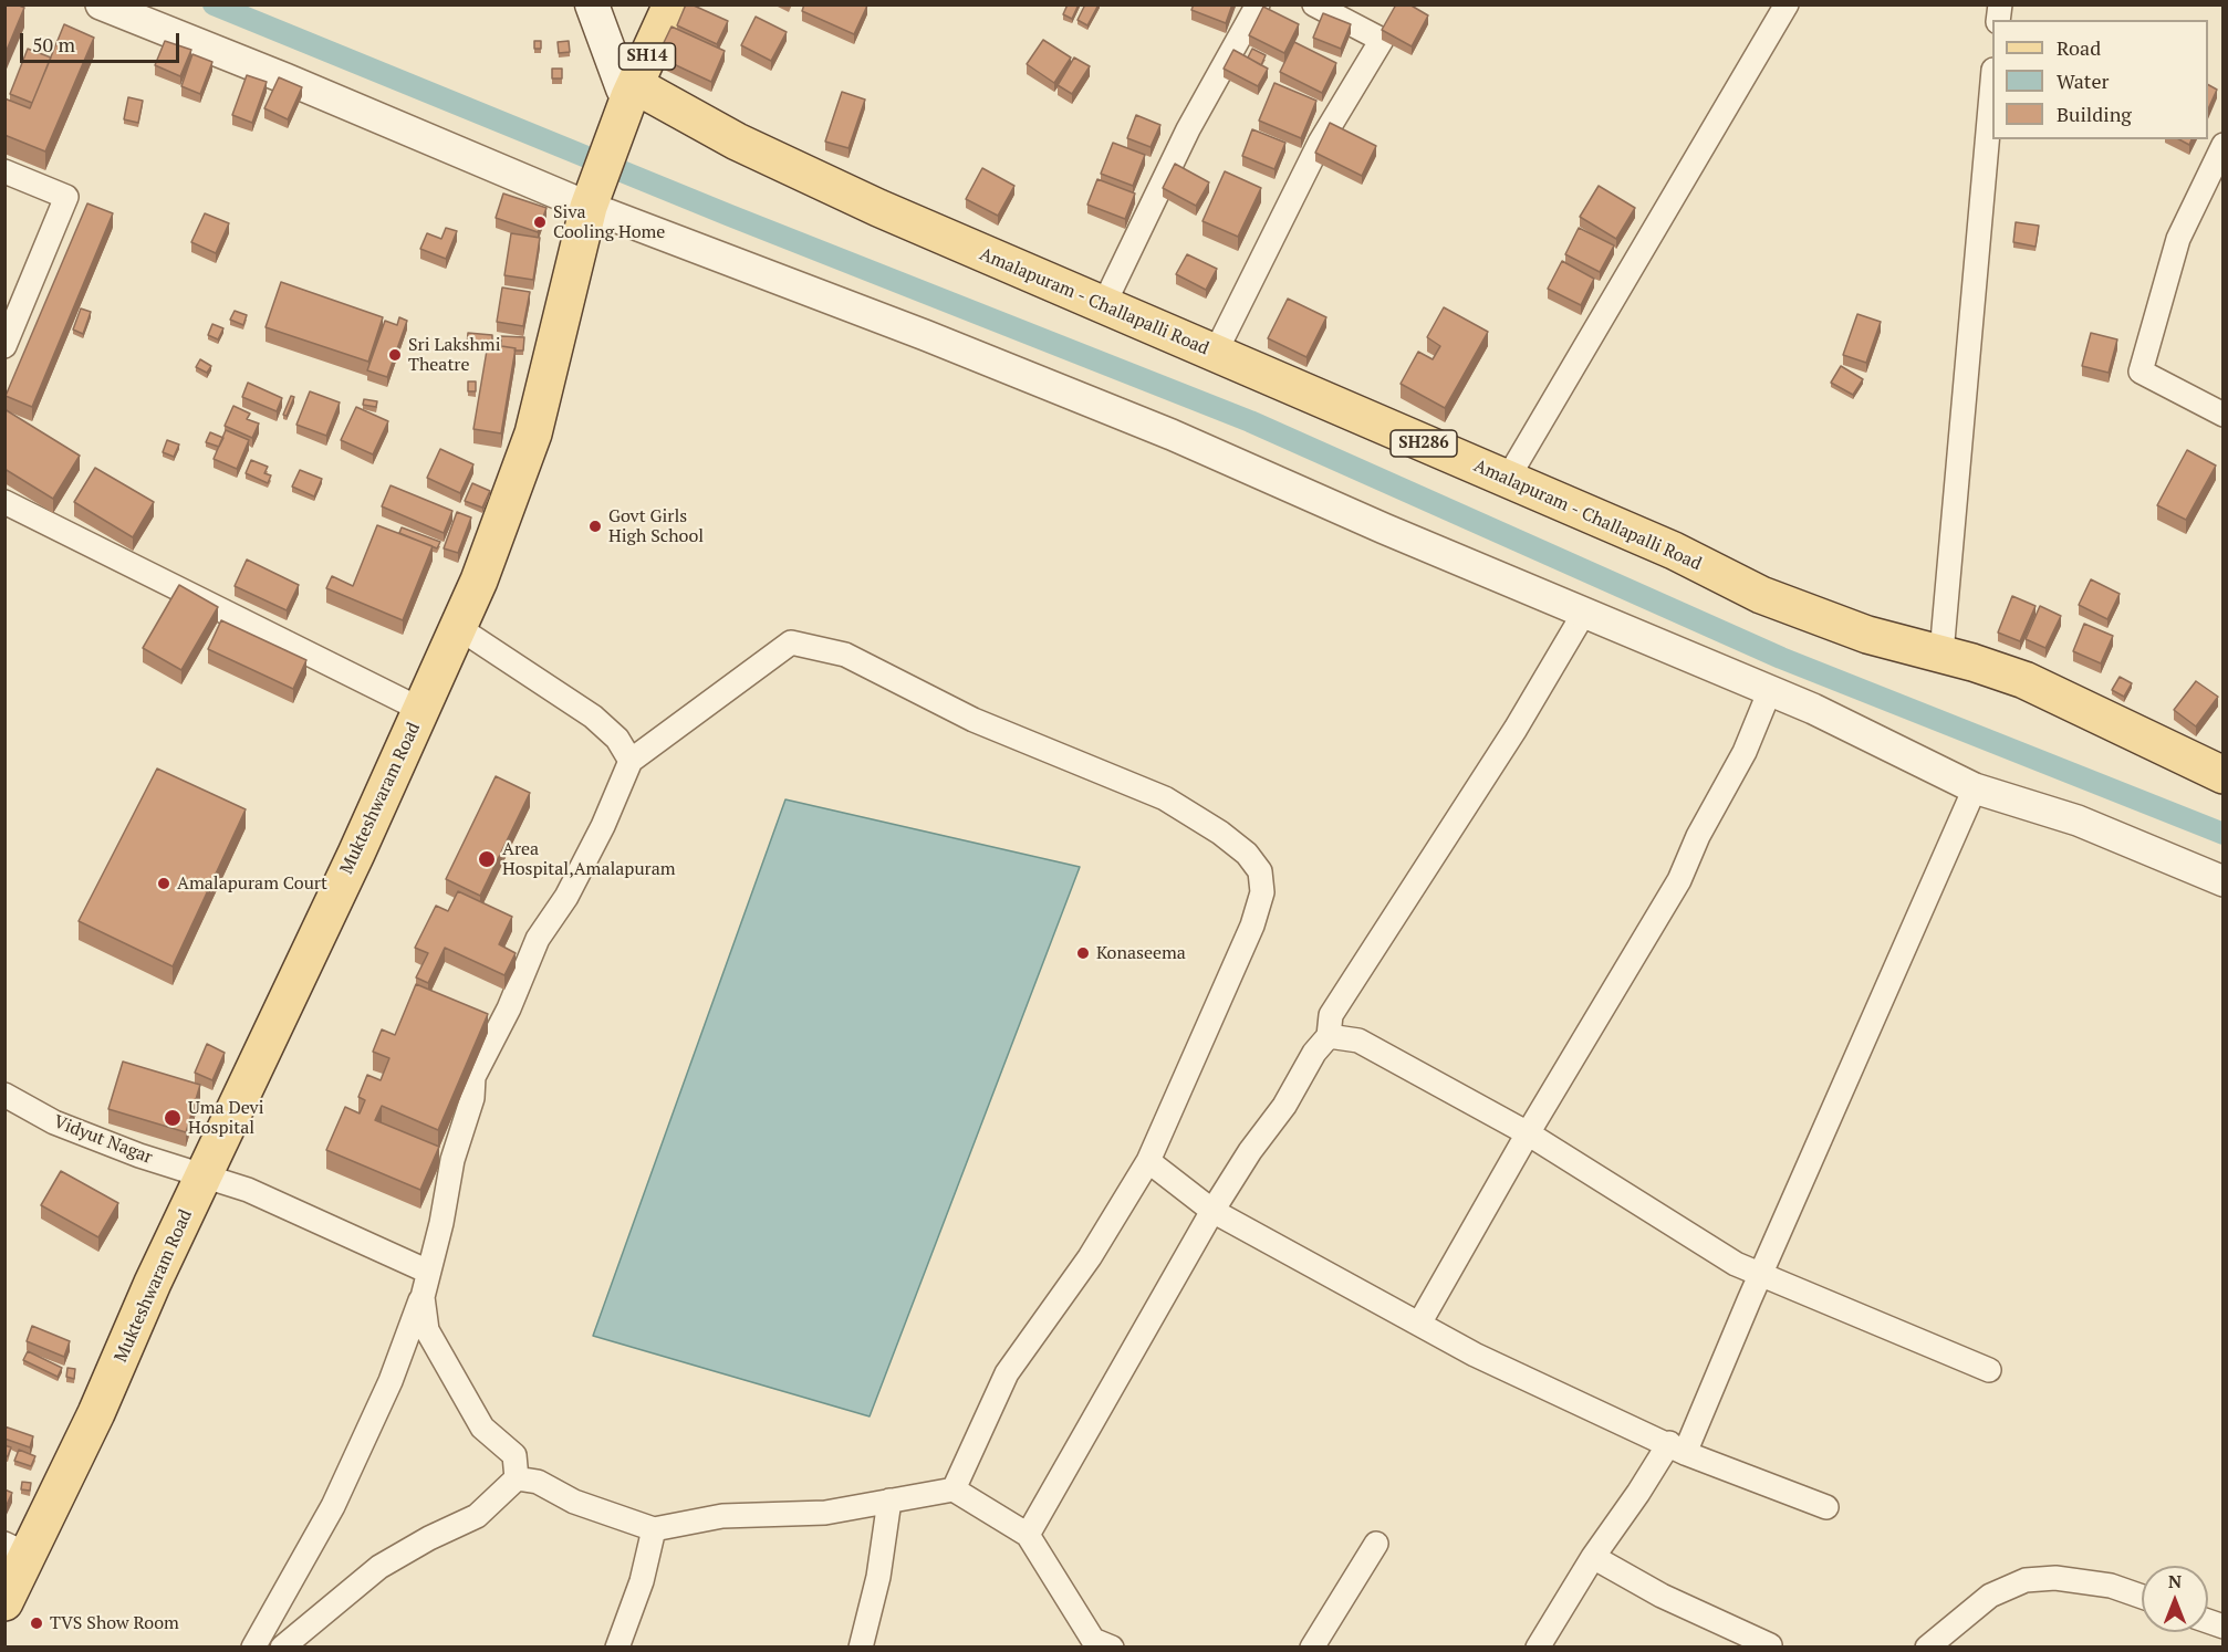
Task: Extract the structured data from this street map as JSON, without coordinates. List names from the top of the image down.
{
  "streets": {
    "main road": [
      "SH14",
      "Amalapuram - Challapalli Road",
      "SH286",
      "Mukteshwaram Road"
    ],
    "street": ["Vidyut Nagar"]
  },
  "crossings": [
    ["Amalapuram - Challapalli Road", "Mukteshwaram Road"],
    ["Mukteshwaram Road", "Vidyut Nagar"]
  ],
  "places": [
    "Siva Cooling Home",
    "Sri Lakshmi Theatre",
    "Govt Girls High School",
    "Area Hospital,Amalapuram",
    "Amalapuram Court",
    "Konaseema",
    "Uma Devi Hospital",
    "TVS Show Room"
  ],
  "legend": ["Road", "Water", "Building"],
  "scale_bar": "50 m",
  "north": "top"
}
